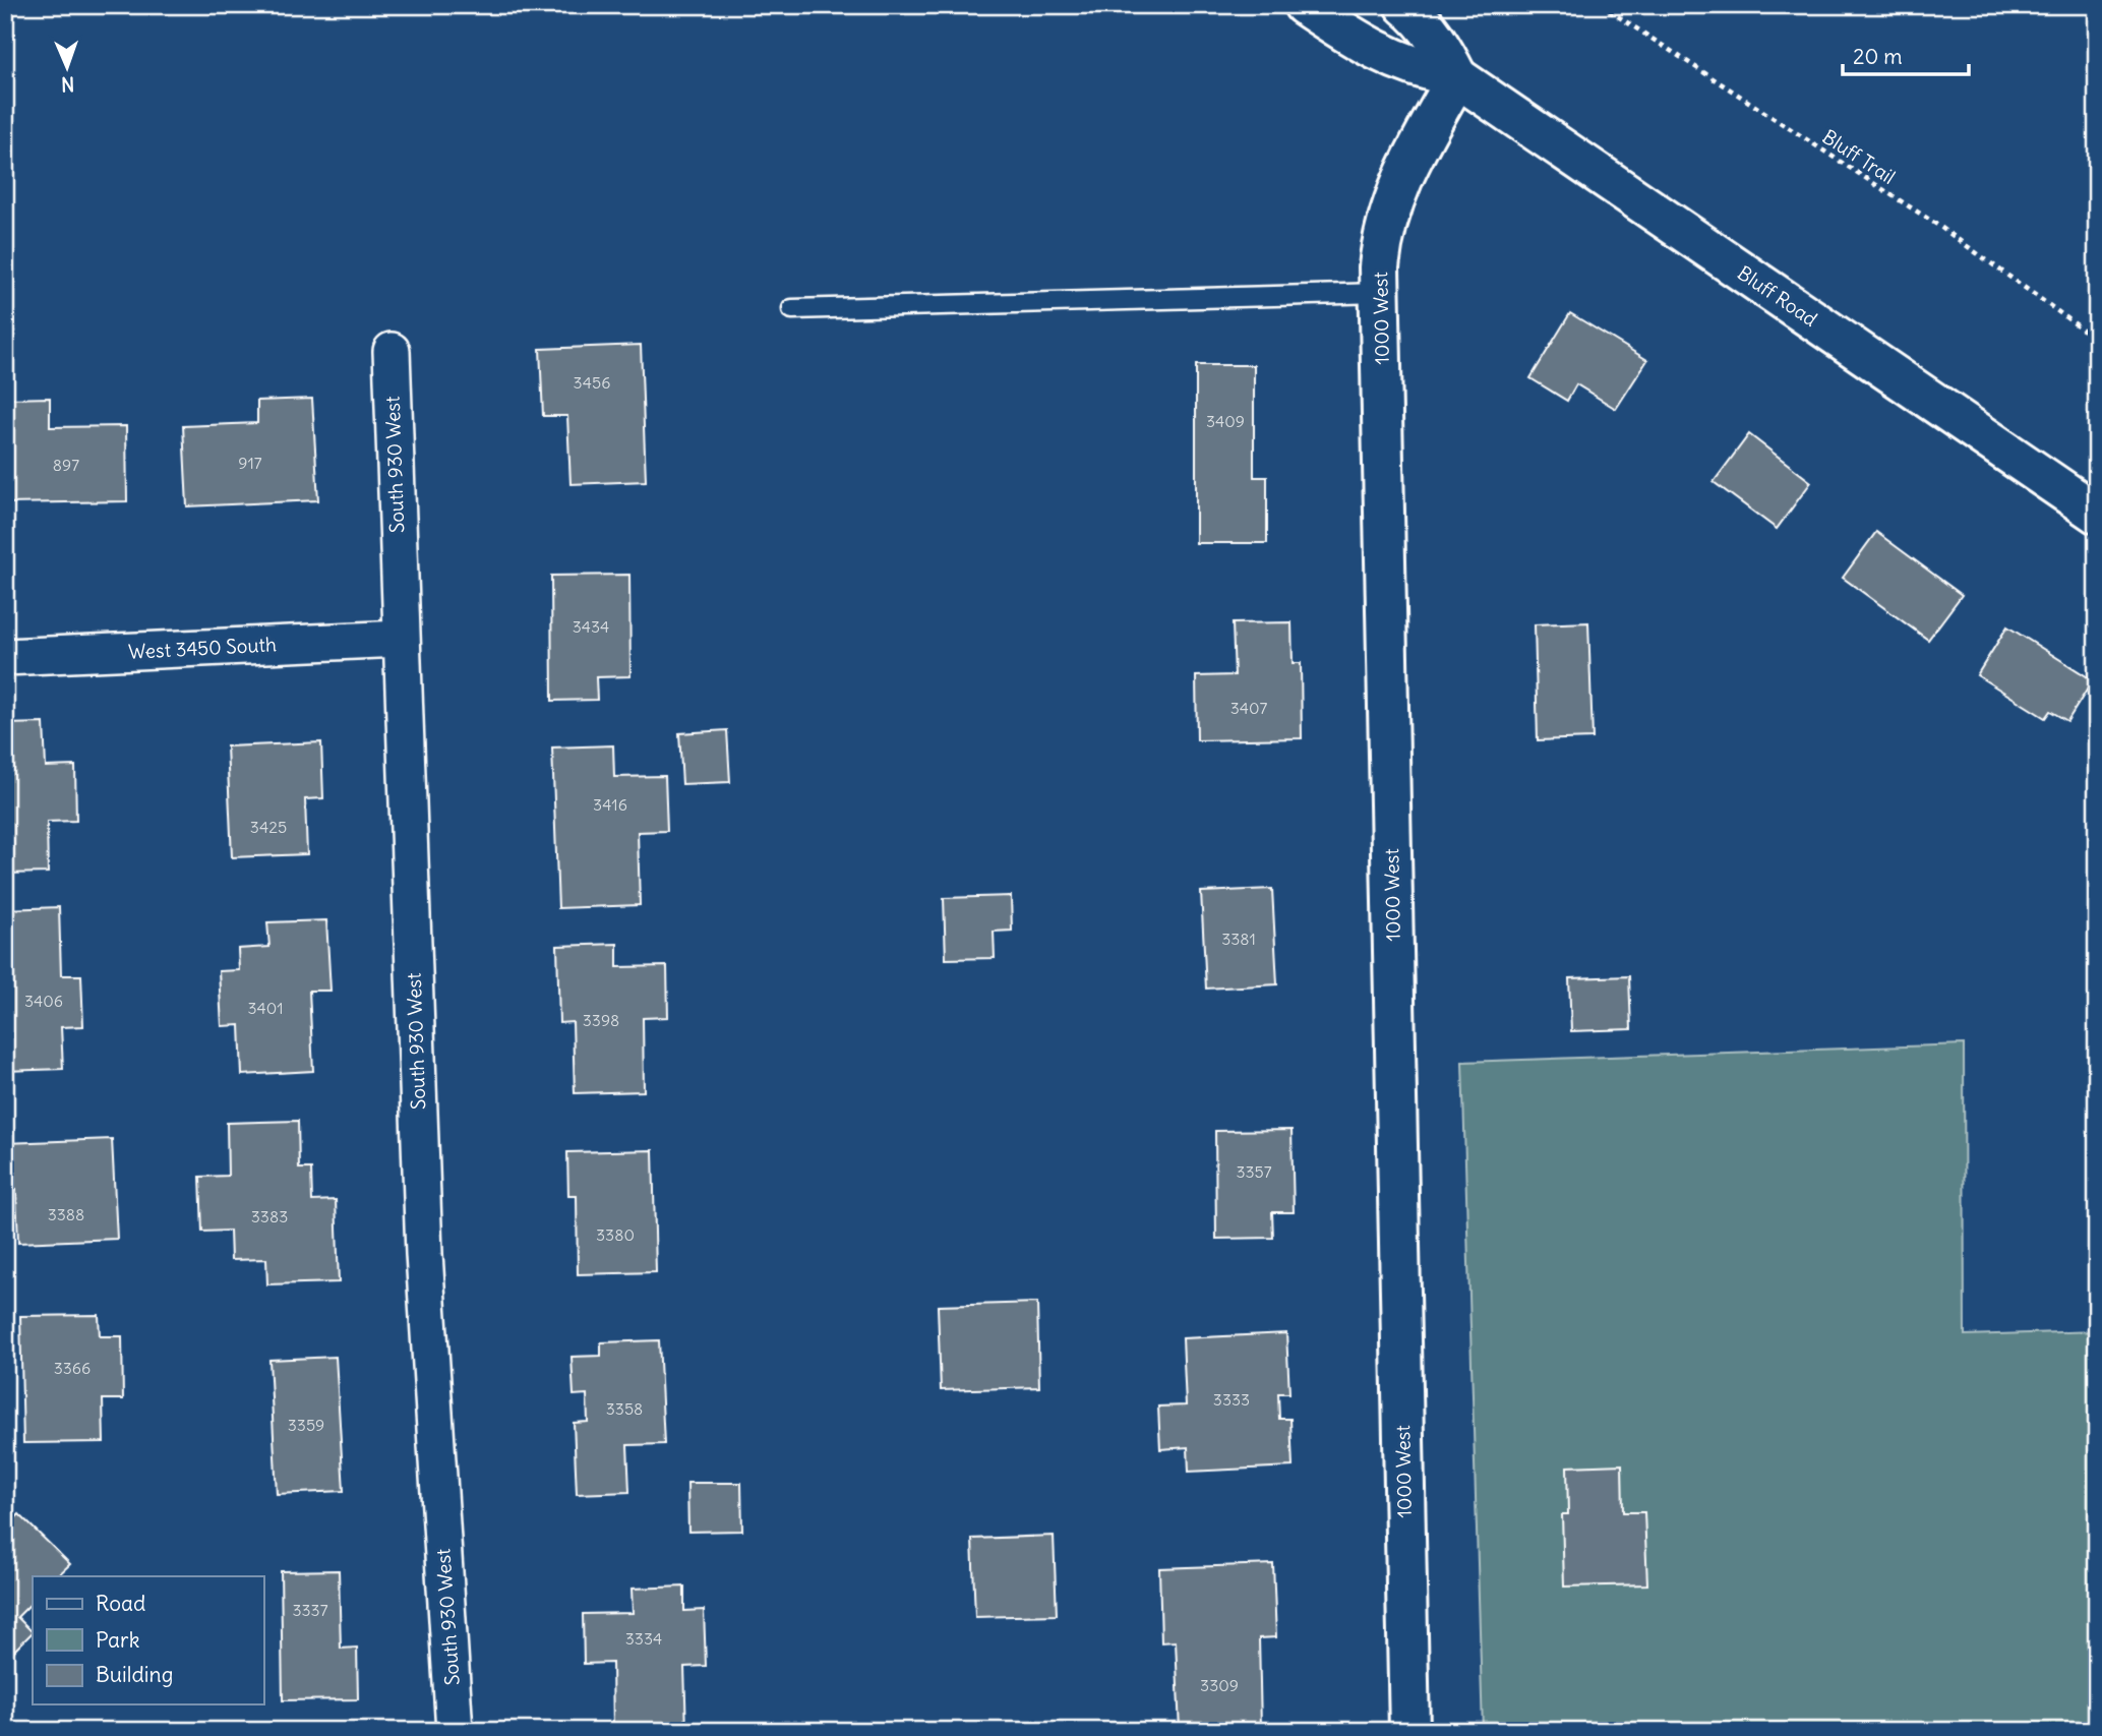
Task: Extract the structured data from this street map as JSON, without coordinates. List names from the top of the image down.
{
  "streets": {
    "main road": ["Bluff Road", "1000 West"],
    "street": ["South 930 West", "West 3450 South"],
    "path": ["Bluff Trail"]
  },
  "crossings": [
    ["Bluff Road", "1000 West"],
    ["South 930 West", "West 3450 South"]
  ],
  "house_numbers": [
    "3456",
    "3409",
    "917",
    "897",
    "3434",
    "3407",
    "3416",
    "3425",
    "3381",
    "3406",
    "3401",
    "3398",
    "3357",
    "3388",
    "3383",
    "3380",
    "3366",
    "3333",
    "3358",
    "3359",
    "3337",
    "3334",
    "3309"
  ],
  "legend": ["Road", "Park", "Building"],
  "scale_bar": "20 m",
  "north": "bottom"
}
